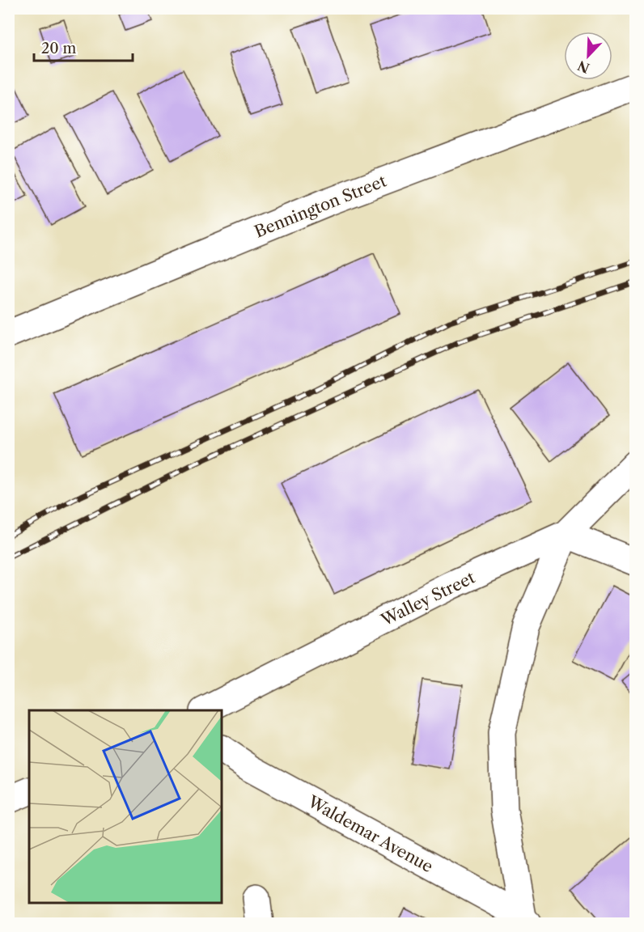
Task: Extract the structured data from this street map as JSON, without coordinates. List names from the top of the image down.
{
  "streets": {
    "street": ["Bennington Street", "Walley Street", "Waldemar Avenue"]
  },
  "crossings": [
    ["Walley Street", "Waldemar Avenue"]
  ],
  "scale_bar": "20 m",
  "north": "bottom left"
}
